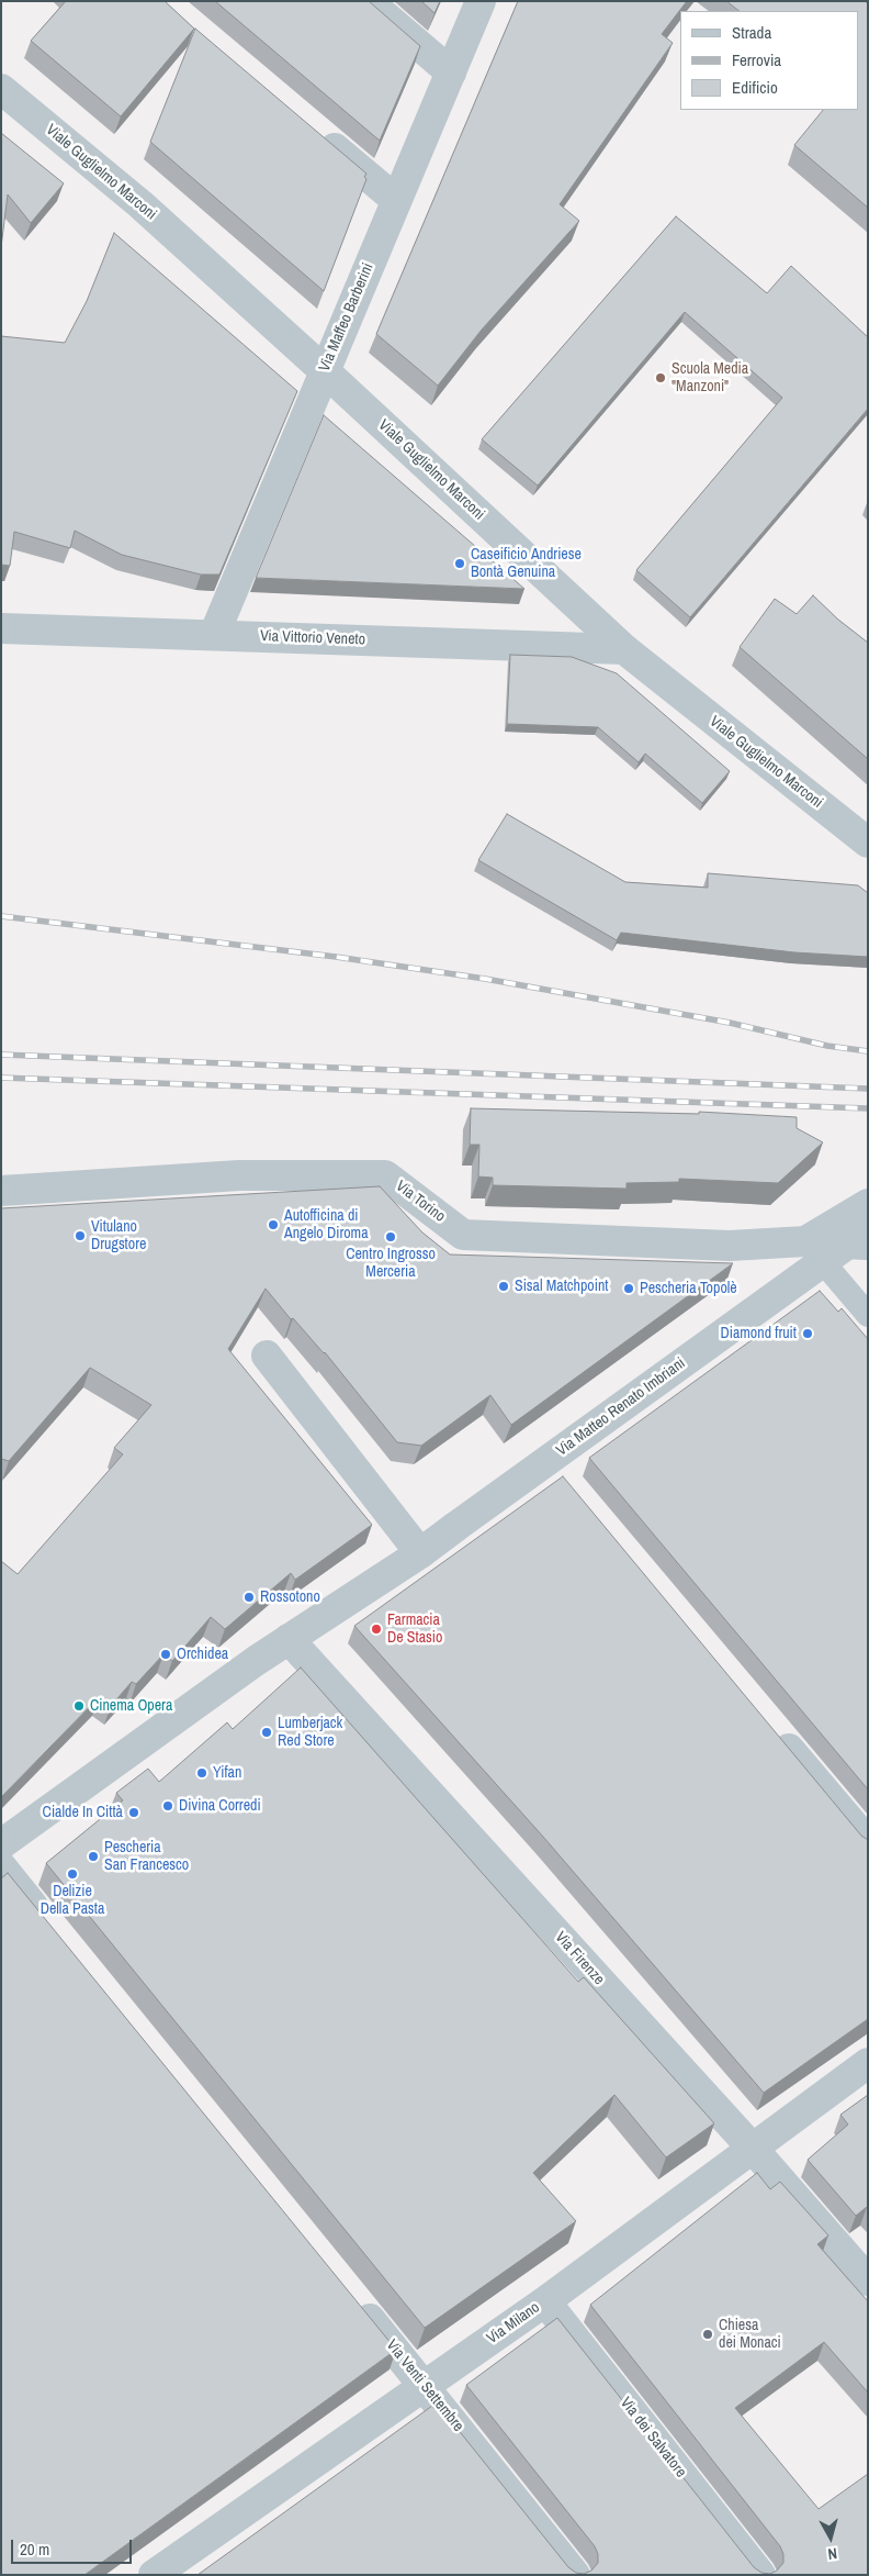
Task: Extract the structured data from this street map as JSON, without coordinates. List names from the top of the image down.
{
  "streets": {
    "street": [
      "Viale Guglielmo Marconi",
      "Via Maffeo Barberini",
      "Via Vittorio Veneto",
      "Via Torino",
      "Via Matteo Renato Imbriani",
      "Via Firenze",
      "Via Milano",
      "Via Venti Settembre",
      "Via dei Salvatore"
    ]
  },
  "crossings": [
    ["Viale Guglielmo Marconi", "Via Maffeo Barberini"],
    ["Viale Guglielmo Marconi", "Via Vittorio Veneto"],
    ["Via Maffeo Barberini", "Via Vittorio Veneto"],
    ["Via Matteo Renato Imbriani", "Via Firenze"],
    ["Via Firenze", "Via Milano"],
    ["Via Milano", "Via Venti Settembre"],
    ["Via Milano", "Via dei Salvatore"]
  ],
  "places": [
    "Scuola Media \"Manzoni\"",
    "Caseificio Andriese Bontà Genuina",
    "Autofficina di Angelo Diroma",
    "Vitulano Drugstore",
    "Centro Ingrosso Merceria",
    "Sisal Matchpoint",
    "Pescheria Topolè",
    "Diamond fruit",
    "Rossotono",
    "Farmacia De Stasio",
    "Orchidea",
    "Cinema Opera",
    "Lumberjack Red Store",
    "Yifan",
    "Divina Corredi",
    "Cialde In Città",
    "Pescheria San Francesco",
    "Delizie Della Pasta",
    "Chiesa dei Monaci"
  ],
  "legend": ["Strada", "Ferrovia", "Edificio"],
  "scale_bar": "20 m",
  "north": "bottom"
}
